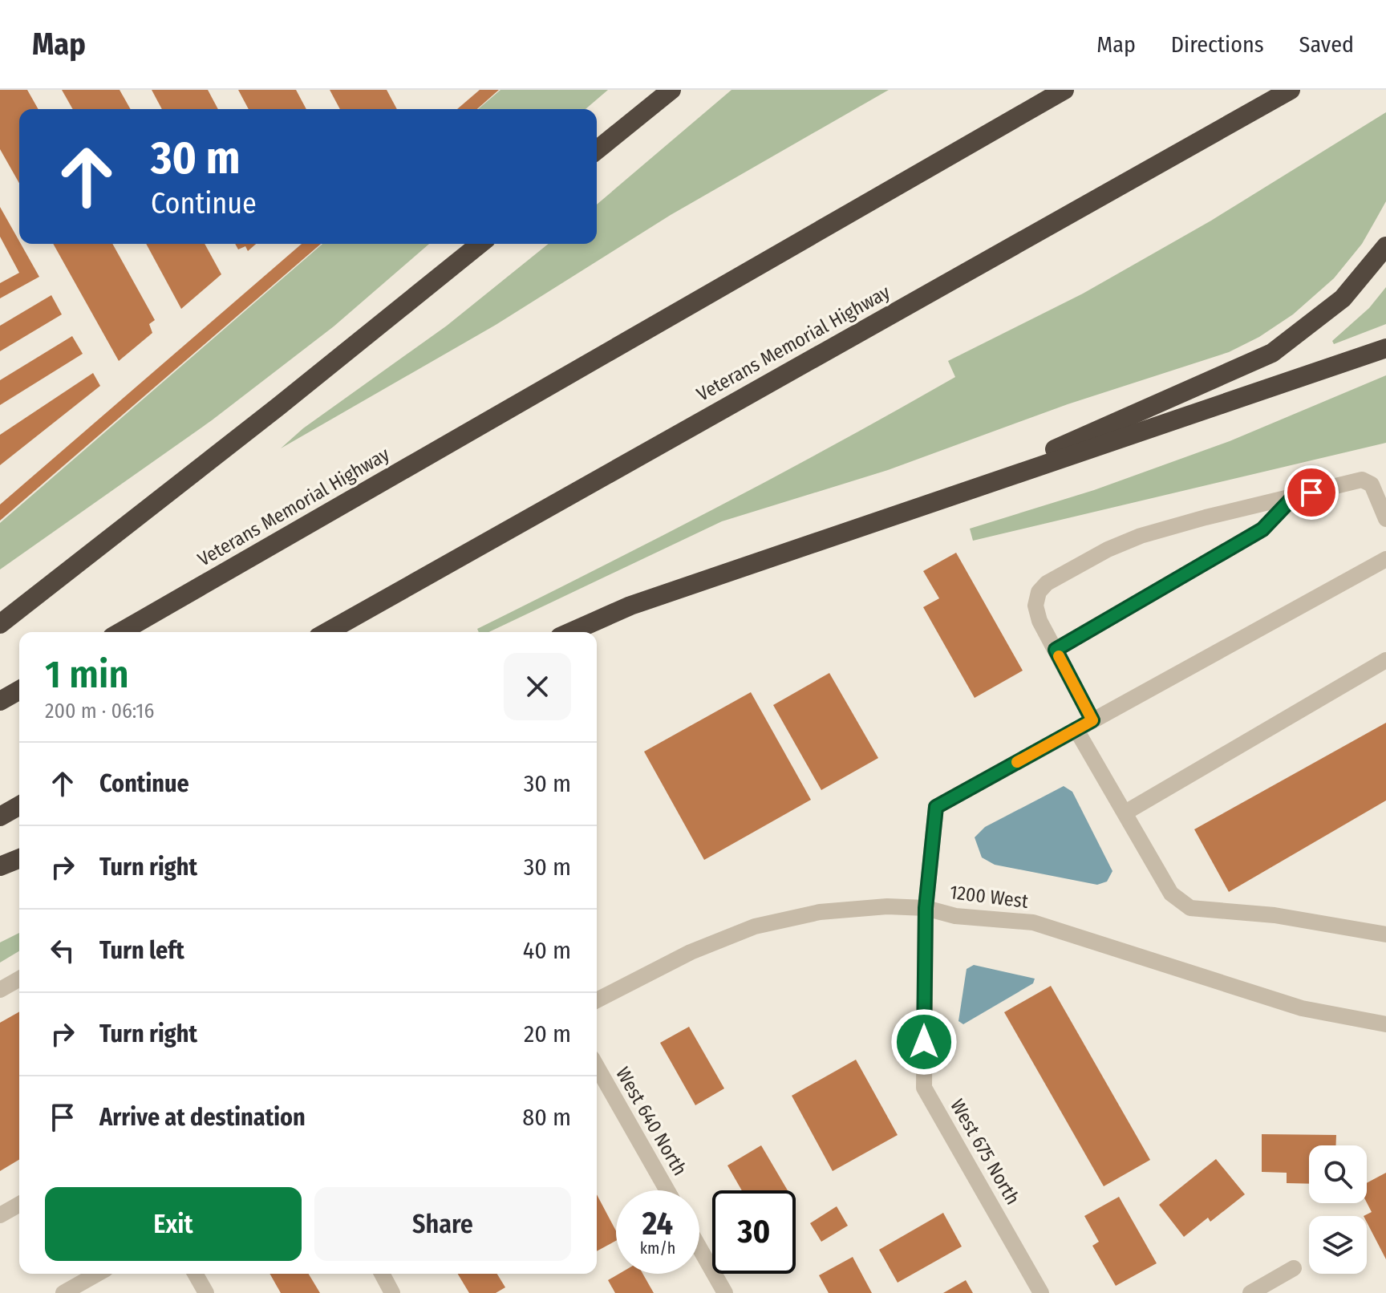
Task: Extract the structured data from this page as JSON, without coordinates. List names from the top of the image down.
{
  "streets": {
    "highway": ["Veterans Memorial Highway"],
    "street": ["1200 West", "West 640 North", "West 675 North"]
  },
  "crossings": [
    ["1200 West", "West 675 North"]
  ],
  "page": {
    "header": "Map",
    "nav": ["Map", "Directions", "Saved"],
    "turn": ["30 m", "Continue"],
    "heading": ["1 min", "200 m · 06:16"],
    "list": [
      {
        "name": "Continue",
        "value": "30 m"
      },
      {
        "name": "Turn right",
        "value": "30 m"
      },
      {
        "name": "Turn left",
        "value": "40 m"
      },
      {
        "name": "Turn right",
        "value": "20 m"
      },
      {
        "name": "Arrive at destination",
        "value": "80 m"
      }
    ],
    "buttons": ["Exit", "Share"],
    "speed": "24 km/h",
    "limit": "30"
  }
}
